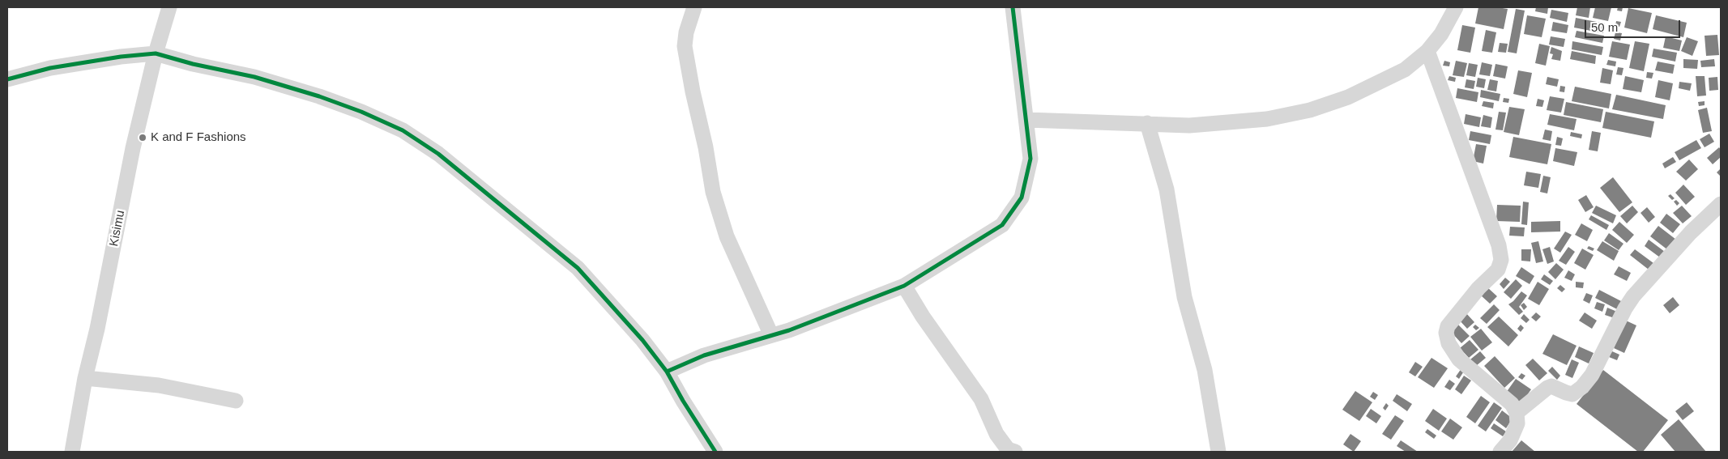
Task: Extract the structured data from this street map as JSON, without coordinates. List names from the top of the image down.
{
  "streets": {
    "street": ["Kisimu"]
  },
  "places": ["K and F Fashions"],
  "scale_bar": "50 m"
}
